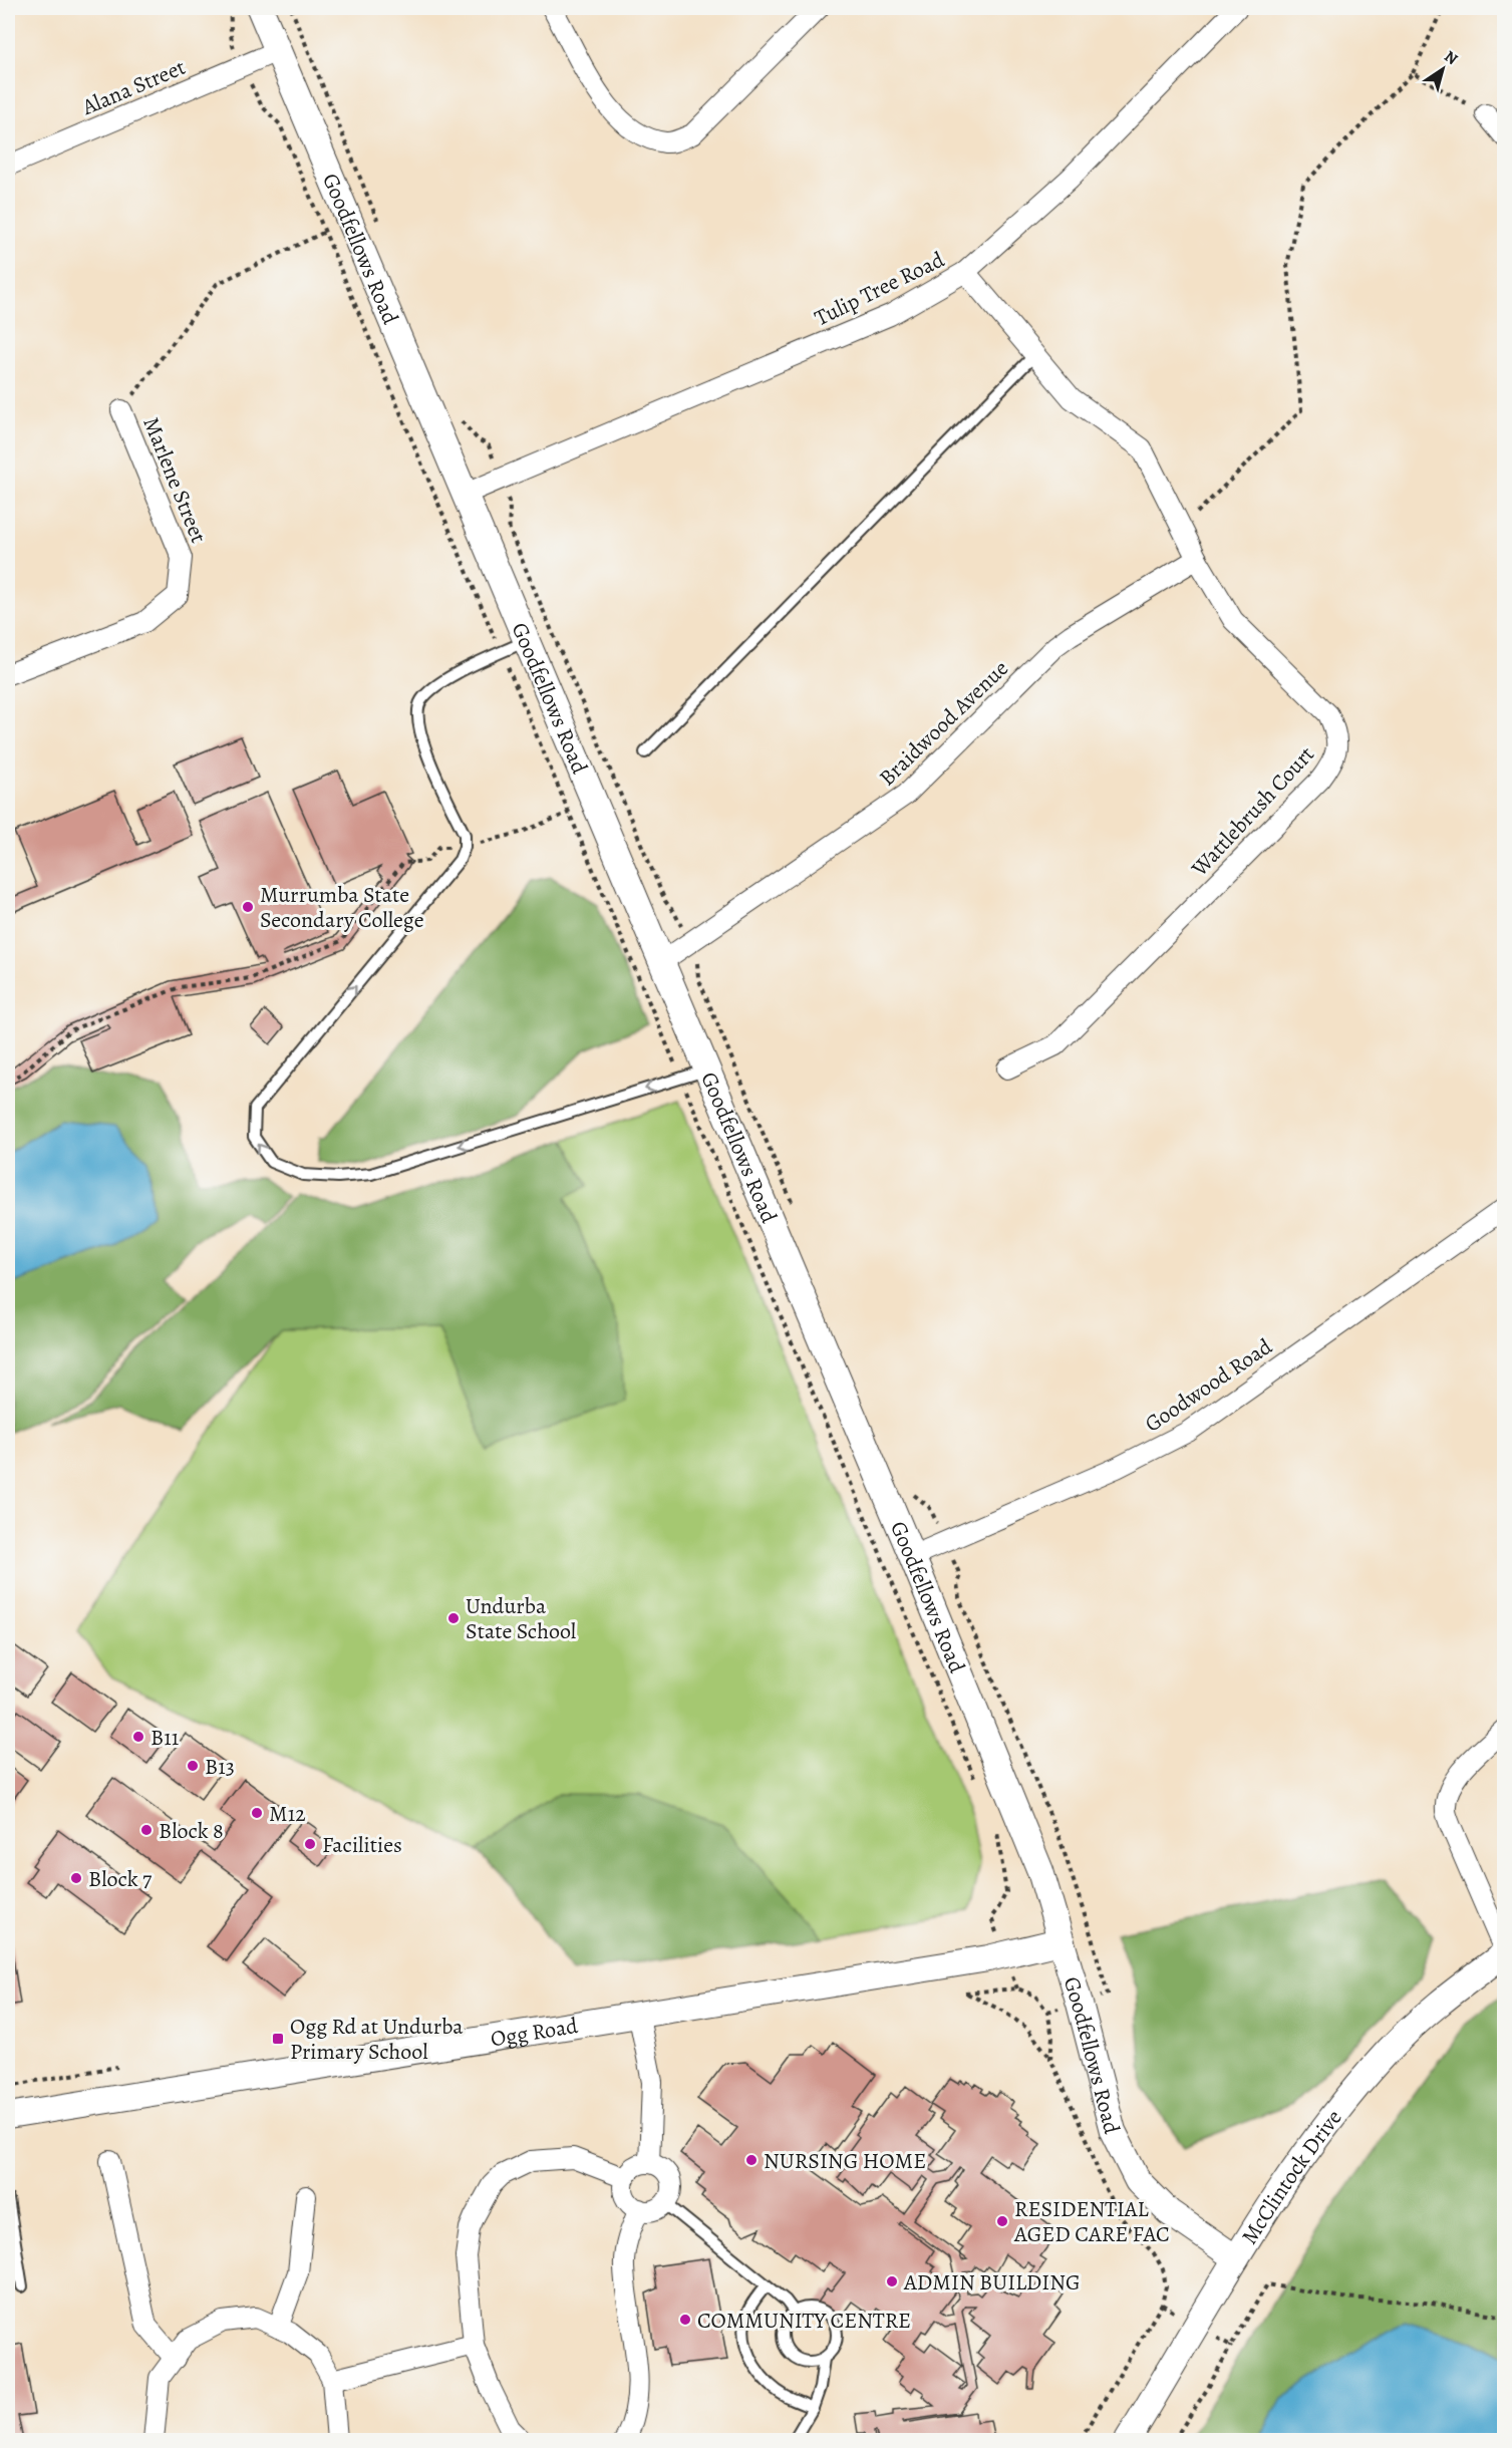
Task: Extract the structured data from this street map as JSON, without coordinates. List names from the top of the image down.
{
  "streets": {
    "street": [
      "Alana Street",
      "Goodfellows Road",
      "Tulip Tree Road",
      "Marlene Street",
      "Braidwood Avenue",
      "Wattlebrush Court",
      "Goodwood Road",
      "Ogg Road",
      "McClintock Drive"
    ]
  },
  "crossings": [
    ["Alana Street", "Goodfellows Road"],
    ["Goodfellows Road", "Tulip Tree Road"],
    ["Goodfellows Road", "Braidwood Avenue"],
    ["Goodfellows Road", "Goodwood Road"],
    ["Goodfellows Road", "Ogg Road"],
    ["Goodfellows Road", "McClintock Drive"],
    ["Tulip Tree Road", "Wattlebrush Court"],
    ["Braidwood Avenue", "Wattlebrush Court"]
  ],
  "places": {
    "other": [
      "Murrumba State Secondary College",
      "Undurba State School",
      "B11",
      "B13",
      "M12",
      "Block 8",
      "Facilities",
      "Block 7",
      "NURSING HOME",
      "RESIDENTIAL AGED CARE FAC",
      "ADMIN BUILDING",
      "COMMUNITY CENTRE"
    ],
    "transit": ["Ogg Rd at Undurba Primary School"]
  },
  "north": "top right"
}
